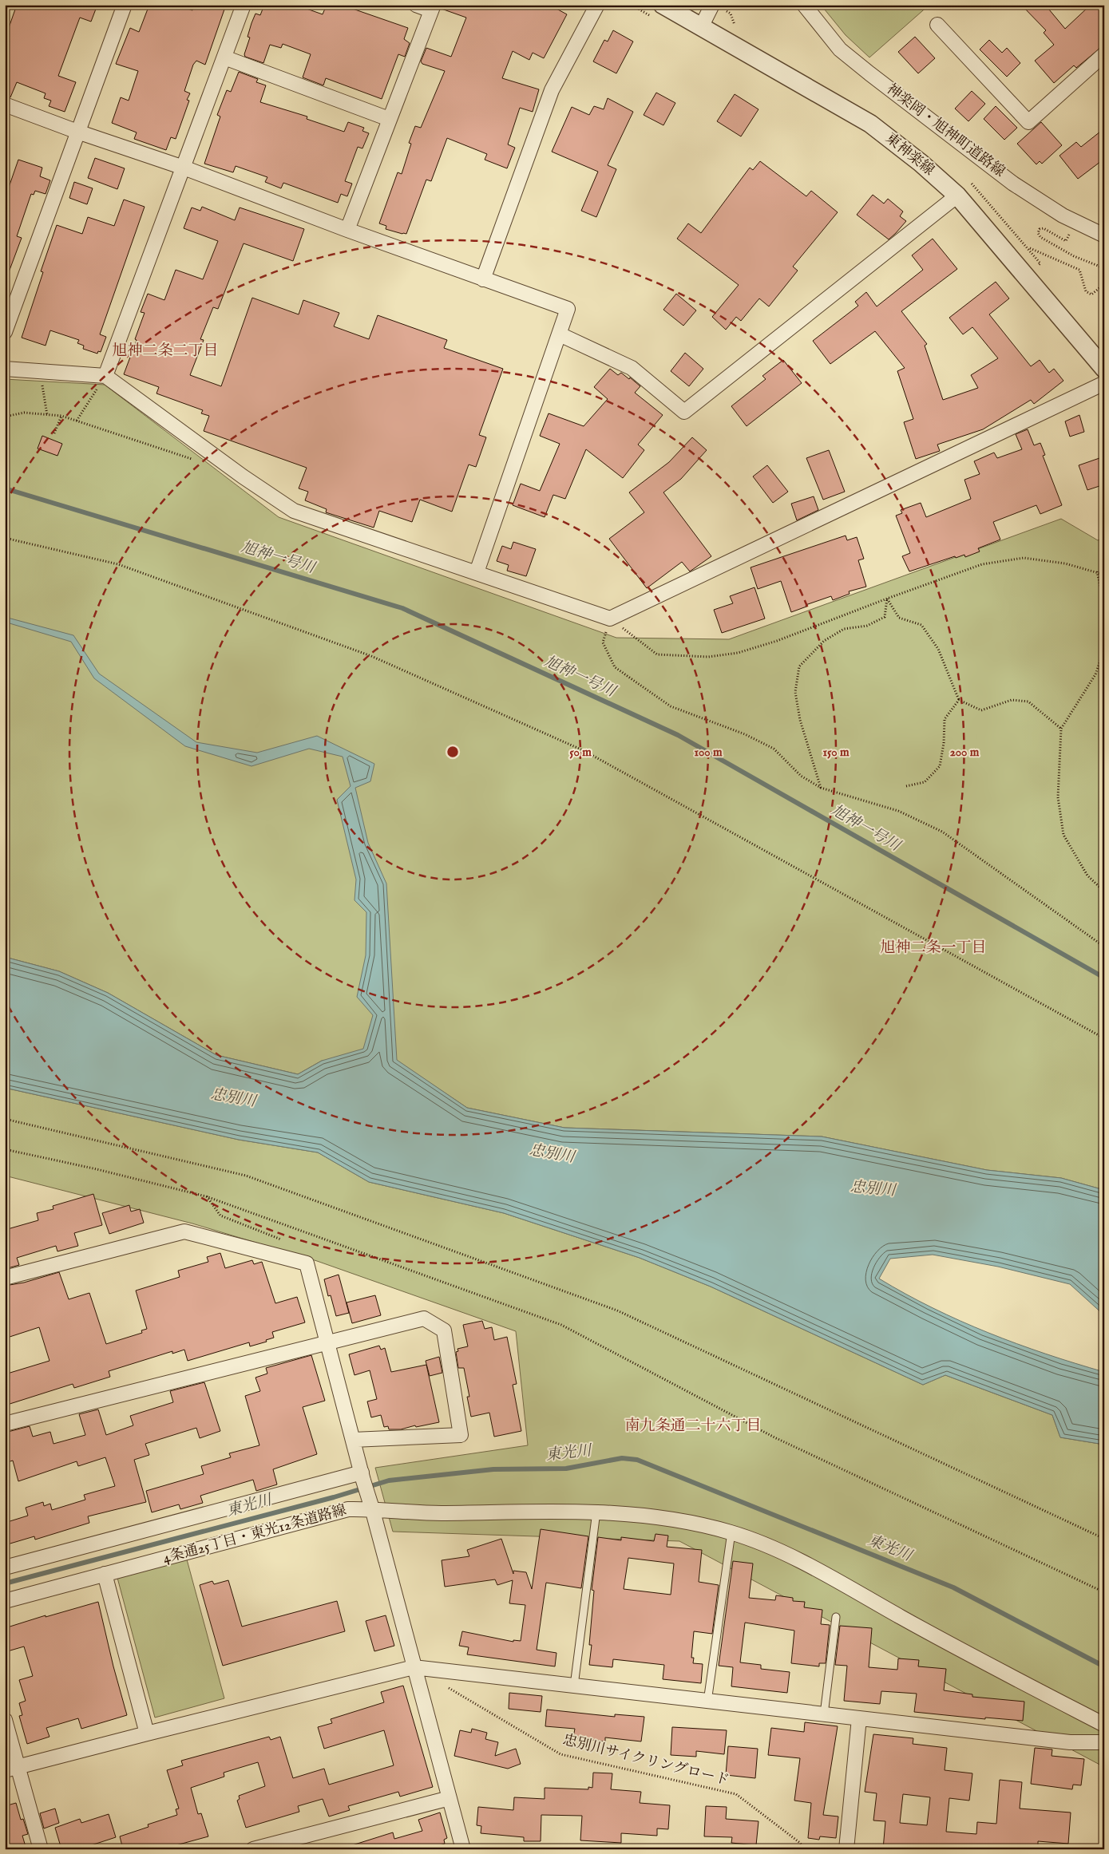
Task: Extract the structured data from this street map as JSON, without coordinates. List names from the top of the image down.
{
  "streets": {
    "street": ["神楽岡・旭神町道路線", "東神楽線", "4条通25丁目・東光12条道路線"],
    "path": ["忠別川サイクリングロード"]
  },
  "districts": ["旭神二条二丁目", "旭神二条一丁目", "南九条通二十六丁目"],
  "water": ["旭神一号川", "忠別川", "東光川"],
  "rings": [
    "50 m",
    "100 m",
    "150 m",
    "200 m"
  ]
}
